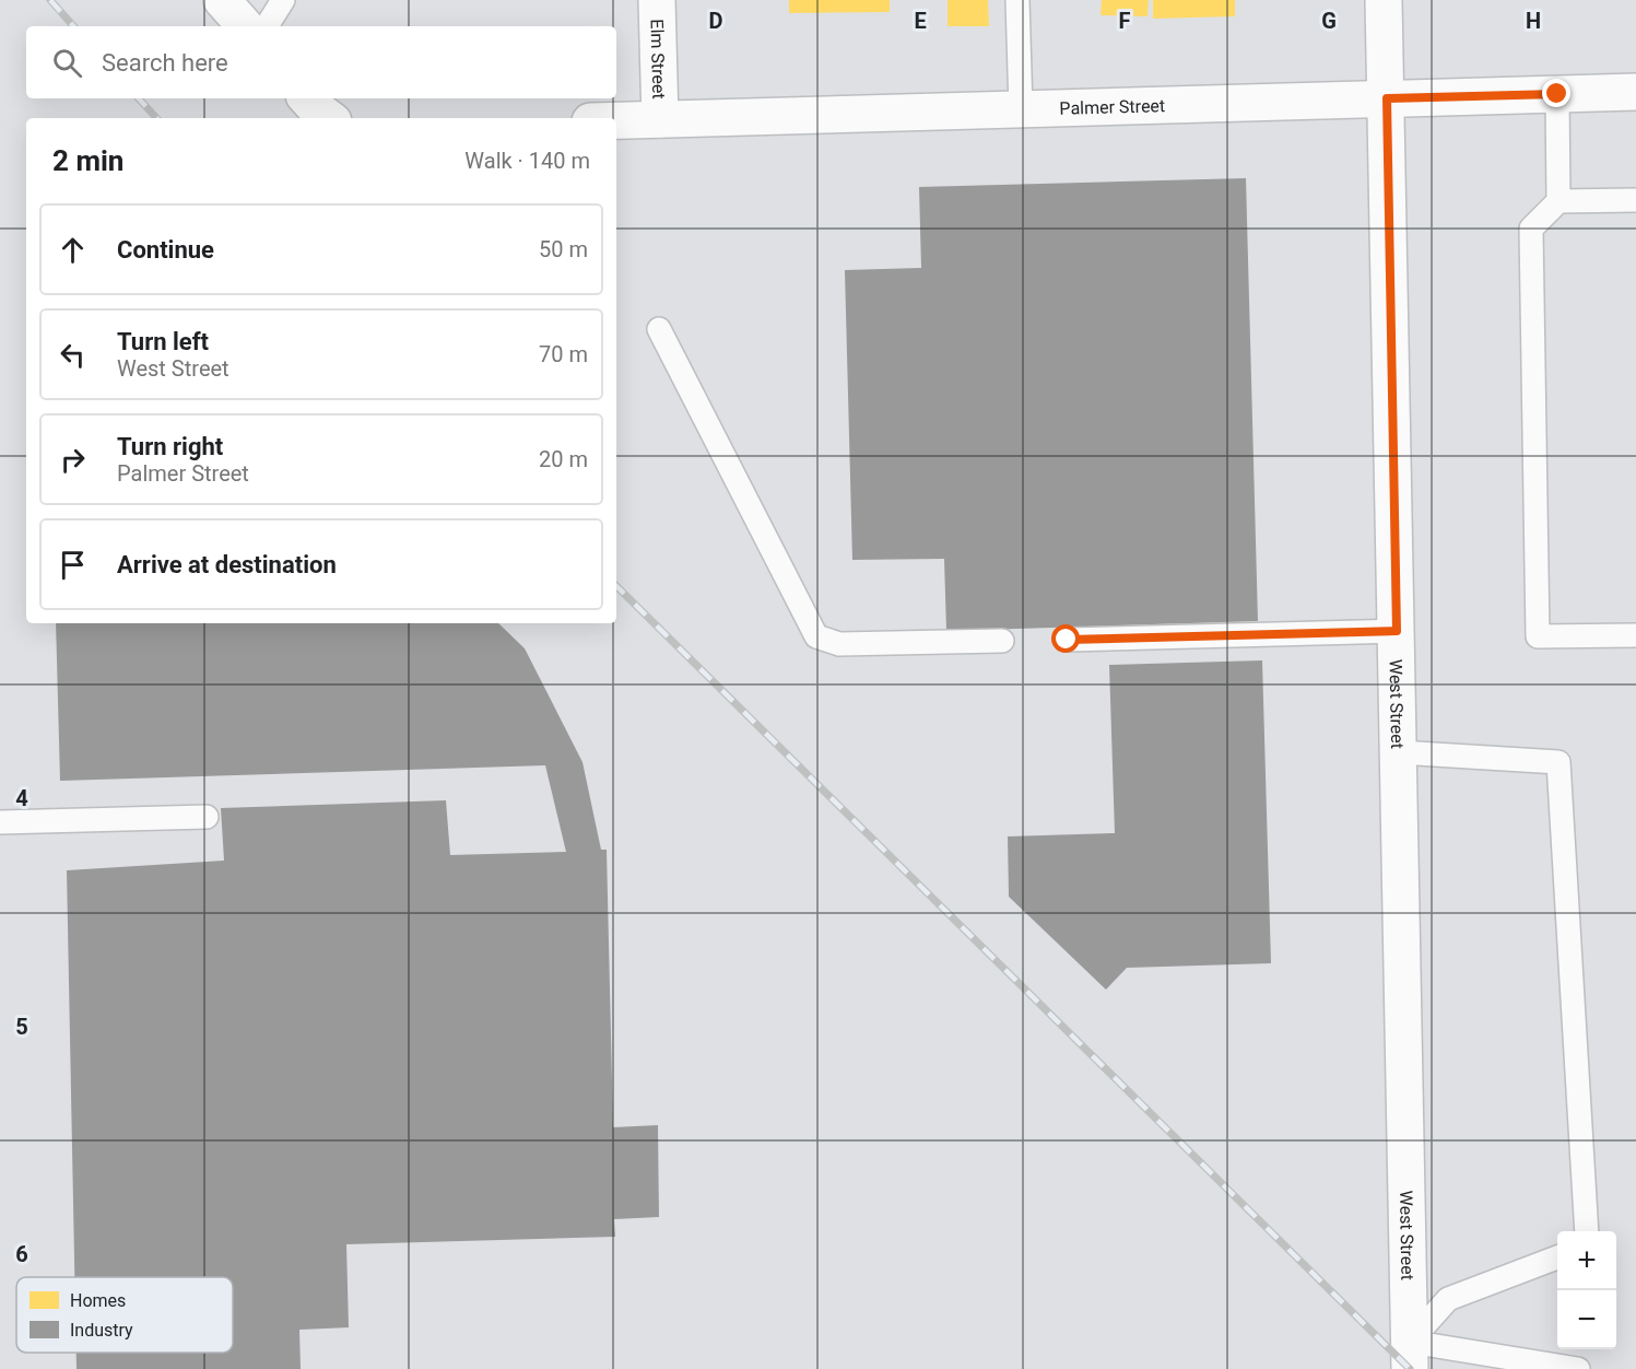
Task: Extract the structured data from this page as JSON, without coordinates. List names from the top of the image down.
{
  "streets": {
    "street": ["Elm Street", "Palmer Street", "West Street"]
  },
  "crossings": [
    ["Elm Street", "Palmer Street"],
    ["Palmer Street", "West Street"]
  ],
  "legend": ["Homes", "Industry"],
  "page": {
    "search": "Search here",
    "heading": ["2 min", "Walk · 140 m"],
    "list": [
      ["Continue", "50 m"],
      ["Turn left", "West Street", "70 m"],
      ["Turn right", "Palmer Street", "20 m"],
      "Arrive at destination"
    ],
    "map_buttons": ["+", "−"]
  },
  "grid": {
    "columns": [
      "D",
      "E",
      "F",
      "G",
      "H"
    ],
    "rows": ["4", "5", "6"]
  }
}
